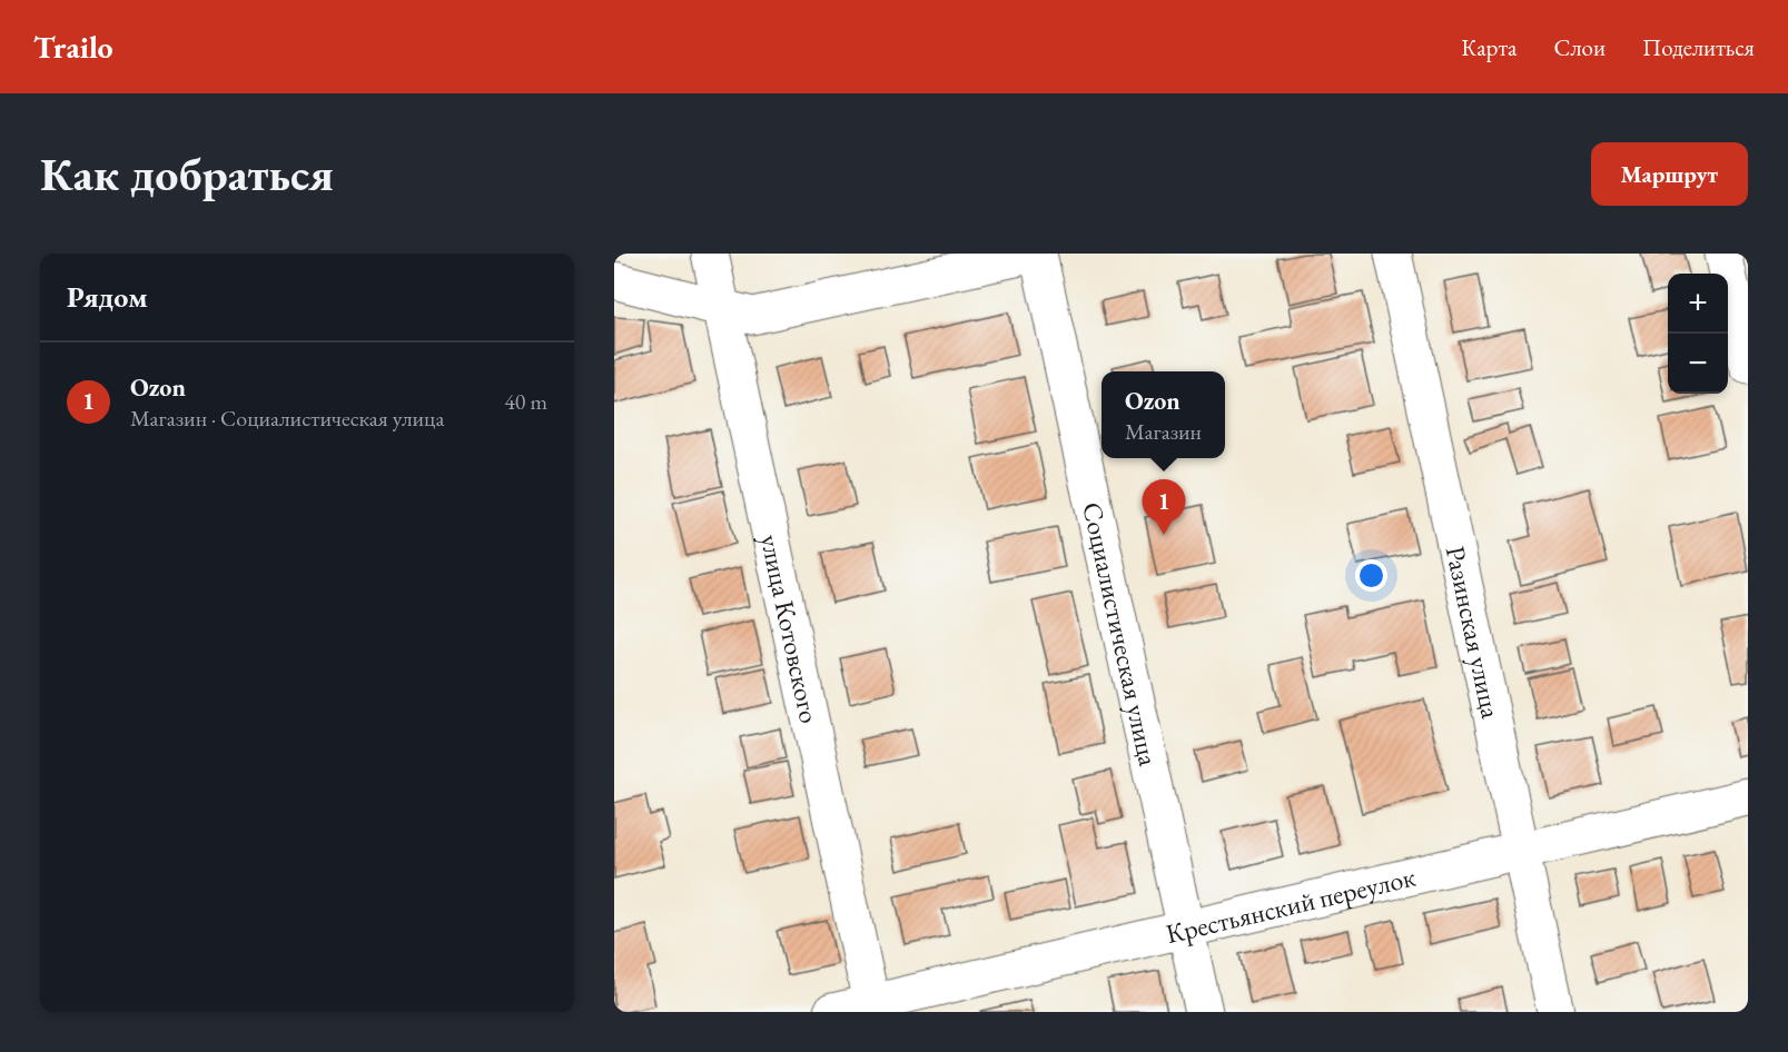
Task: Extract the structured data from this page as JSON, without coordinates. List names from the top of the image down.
{
  "streets": {
    "street": [
      "улица Котовского",
      "Социалистическая улица",
      "Разинская улица",
      "Крестьянский переулок"
    ]
  },
  "crossings": [
    ["улица Котовского", "Крестьянский переулок"],
    ["Социалистическая улица", "Крестьянский переулок"],
    ["Разинская улица", "Крестьянский переулок"]
  ],
  "page": {
    "header": "Trailo",
    "nav": ["Карта", "Слои", "Поделиться"],
    "buttons": "Маршрут",
    "title": "Как добраться",
    "heading": "Рядом",
    "map_buttons": ["+", "−"],
    "list": [
      {
        "mark": "1",
        "name": "Ozon",
        "note": "Магазин · Социалистическая улица",
        "value": "40 m"
      }
    ],
    "popup": ["Ozon", "Магазин"],
    "pins": "1"
  }
}
